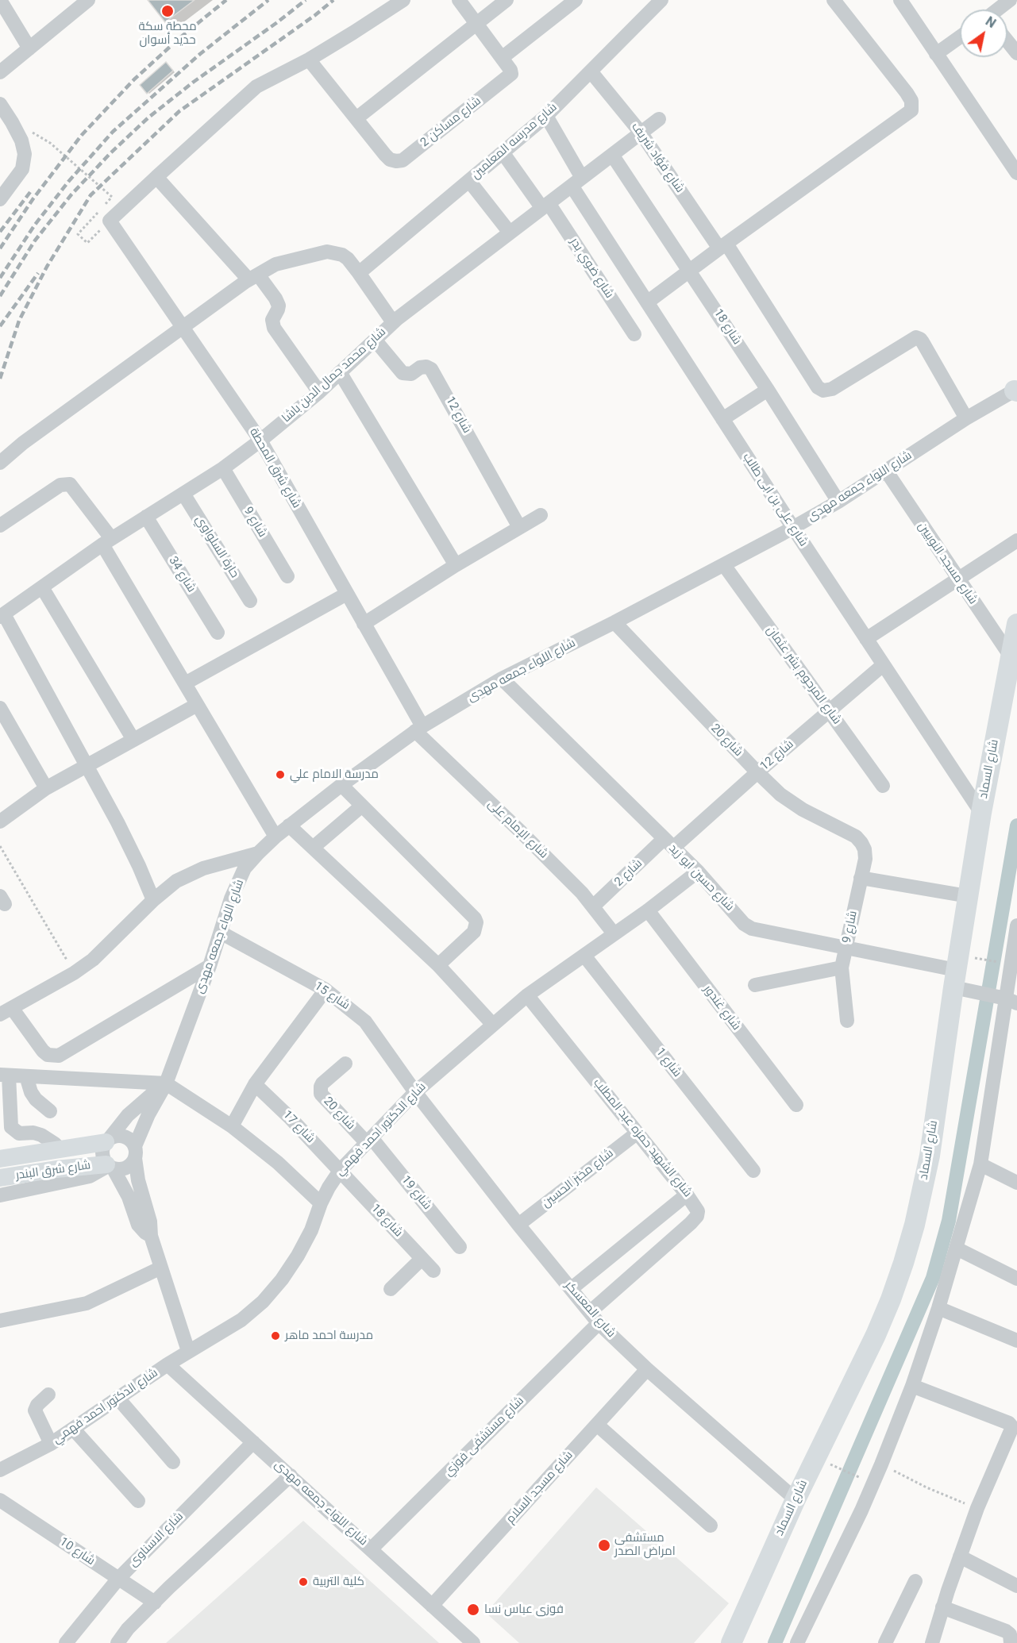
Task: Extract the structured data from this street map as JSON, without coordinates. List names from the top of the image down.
{
  "streets": {
    "highway": ["شارع السماد"],
    "main road": ["شارع شرق البندر"],
    "street": [
      "شارع مساكن 2",
      "شارع مدرسه المعلمين",
      "شارع فؤاد شريف",
      "شارع ضوي بدر",
      "شارع 18",
      "شارع محمد جمال الدين باشا",
      "شارع 12",
      "شارع شرق المحطة",
      "شارع اللواء جمعه مهدى",
      "شارع على بن ابى طالب",
      "شارع 9",
      "حارة السلواوي",
      "شارع مسجد النوبيين",
      "شارع 34",
      "شارع المرحوم بشر عثمان",
      "شارع 20",
      "شارع الإمام على",
      "شارع 2",
      "شارع حسين ابو زيد",
      "شارع 15",
      "شارع غندور",
      "شارع 1",
      "شارع 17",
      "شارع الدكتور احمد فهمي",
      "شارع الشهيد حمزه عبد المطلب",
      "شارع مخبز الحسين",
      "شارع 19",
      "شارع المعسكر",
      "شارع مستشفى فوزي",
      "شارع مسجد السلام",
      "شارع الاسناوى",
      "شارع 10"
    ]
  },
  "crossings": [
    ["شارع مدرسه المعلمين", "شارع فؤاد شريف"],
    ["شارع مدرسه المعلمين", "شارع ضوي بدر"],
    ["شارع مدرسه المعلمين", "شارع على بن ابى طالب"],
    ["شارع فؤاد شريف", "شارع محمد جمال الدين باشا"],
    ["شارع فؤاد شريف", "شارع اللواء جمعه مهدى"],
    ["شارع ضوي بدر", "شارع محمد جمال الدين باشا"],
    ["شارع 18", "شارع محمد جمال الدين باشا"],
    ["شارع 18", "شارع اللواء جمعه مهدى"],
    ["شارع 18", "شارع 17"],
    ["شارع 18", "شارع الدكتور احمد فهمي"],
    ["شارع محمد جمال الدين باشا", "شارع 12"],
    ["شارع محمد جمال الدين باشا", "شارع شرق المحطة"],
    ["شارع محمد جمال الدين باشا", "شارع على بن ابى طالب"],
    ["شارع محمد جمال الدين باشا", "شارع 9"],
    ["شارع محمد جمال الدين باشا", "حارة السلواوي"],
    ["شارع محمد جمال الدين باشا", "شارع 34"],
    ["شارع 12", "شارع على بن ابى طالب"],
    ["شارع 12", "شارع المرحوم بشر عثمان"],
    ["شارع 12", "شارع 20"],
    ["شارع 12", "شارع 2"],
    ["شارع 12", "شارع حسين ابو زيد"],
    ["شارع شرق المحطة", "شارع اللواء جمعه مهدى"],
    ["شارع شرق المحطة", "شارع الإمام على"],
    ["شارع اللواء جمعه مهدى", "شارع على بن ابى طالب"],
    ["شارع اللواء جمعه مهدى", "شارع مسجد النوبيين"],
    ["شارع اللواء جمعه مهدى", "شارع المرحوم بشر عثمان"],
    ["شارع اللواء جمعه مهدى", "شارع 20"],
    ["شارع اللواء جمعه مهدى", "شارع الإمام على"],
    ["شارع اللواء جمعه مهدى", "شارع حسين ابو زيد"],
    ["شارع اللواء جمعه مهدى", "شارع 15"],
    ["شارع اللواء جمعه مهدى", "شارع الدكتور احمد فهمي"],
    ["شارع اللواء جمعه مهدى", "شارع شرق البندر"],
    ["شارع اللواء جمعه مهدى", "شارع مستشفى فوزي"],
    ["شارع اللواء جمعه مهدى", "شارع مسجد السلام"],
    ["شارع اللواء جمعه مهدى", "شارع الاسناوى"],
    ["شارع على بن ابى طالب", "شارع السماد"],
    ["شارع 9", "شارع 20"],
    ["شارع 9", "شارع حسين ابو زيد"],
    ["شارع مسجد النوبيين", "شارع السماد"],
    ["شارع 20", "شارع الدكتور احمد فهمي"],
    ["شارع 20", "شارع 19"],
    ["شارع السماد", "شارع حسين ابو زيد"],
    ["شارع السماد", "شارع المعسكر"],
    ["شارع الإمام على", "شارع 2"],
    ["شارع الإمام على", "شارع الدكتور احمد فهمي"],
    ["شارع 2", "شارع حسين ابو زيد"],
    ["شارع حسين ابو زيد", "شارع الدكتور احمد فهمي"],
    ["شارع 15", "شارع الدكتور احمد فهمي"],
    ["شارع 15", "شارع المعسكر"],
    ["شارع غندور", "شارع الدكتور احمد فهمي"],
    ["شارع 1", "شارع الدكتور احمد فهمي"],
    ["شارع 17", "شارع الدكتور احمد فهمي"],
    ["شارع الدكتور احمد فهمي", "شارع الشهيد حمزه عبد المطلب"],
    ["شارع الدكتور احمد فهمي", "شارع 19"],
    ["شارع الدكتور احمد فهمي", "شارع المعسكر"],
    ["شارع الشهيد حمزه عبد المطلب", "شارع مخبز الحسين"],
    ["شارع الشهيد حمزه عبد المطلب", "شارع المعسكر"],
    ["شارع مخبز الحسين", "شارع المعسكر"],
    ["شارع المعسكر", "شارع مستشفى فوزي"],
    ["شارع المعسكر", "شارع مسجد السلام"],
    ["شارع الاسناوى", "شارع 10"]
  ],
  "places": [
    "محطة سكة حديد أسوان",
    "مدرسة الامام علي",
    "مدرسة احمد ماهر",
    "مستشفى امراض الصدر",
    "كلية التربية",
    "فوزى عباس نسا"
  ],
  "north": "top right"
}
